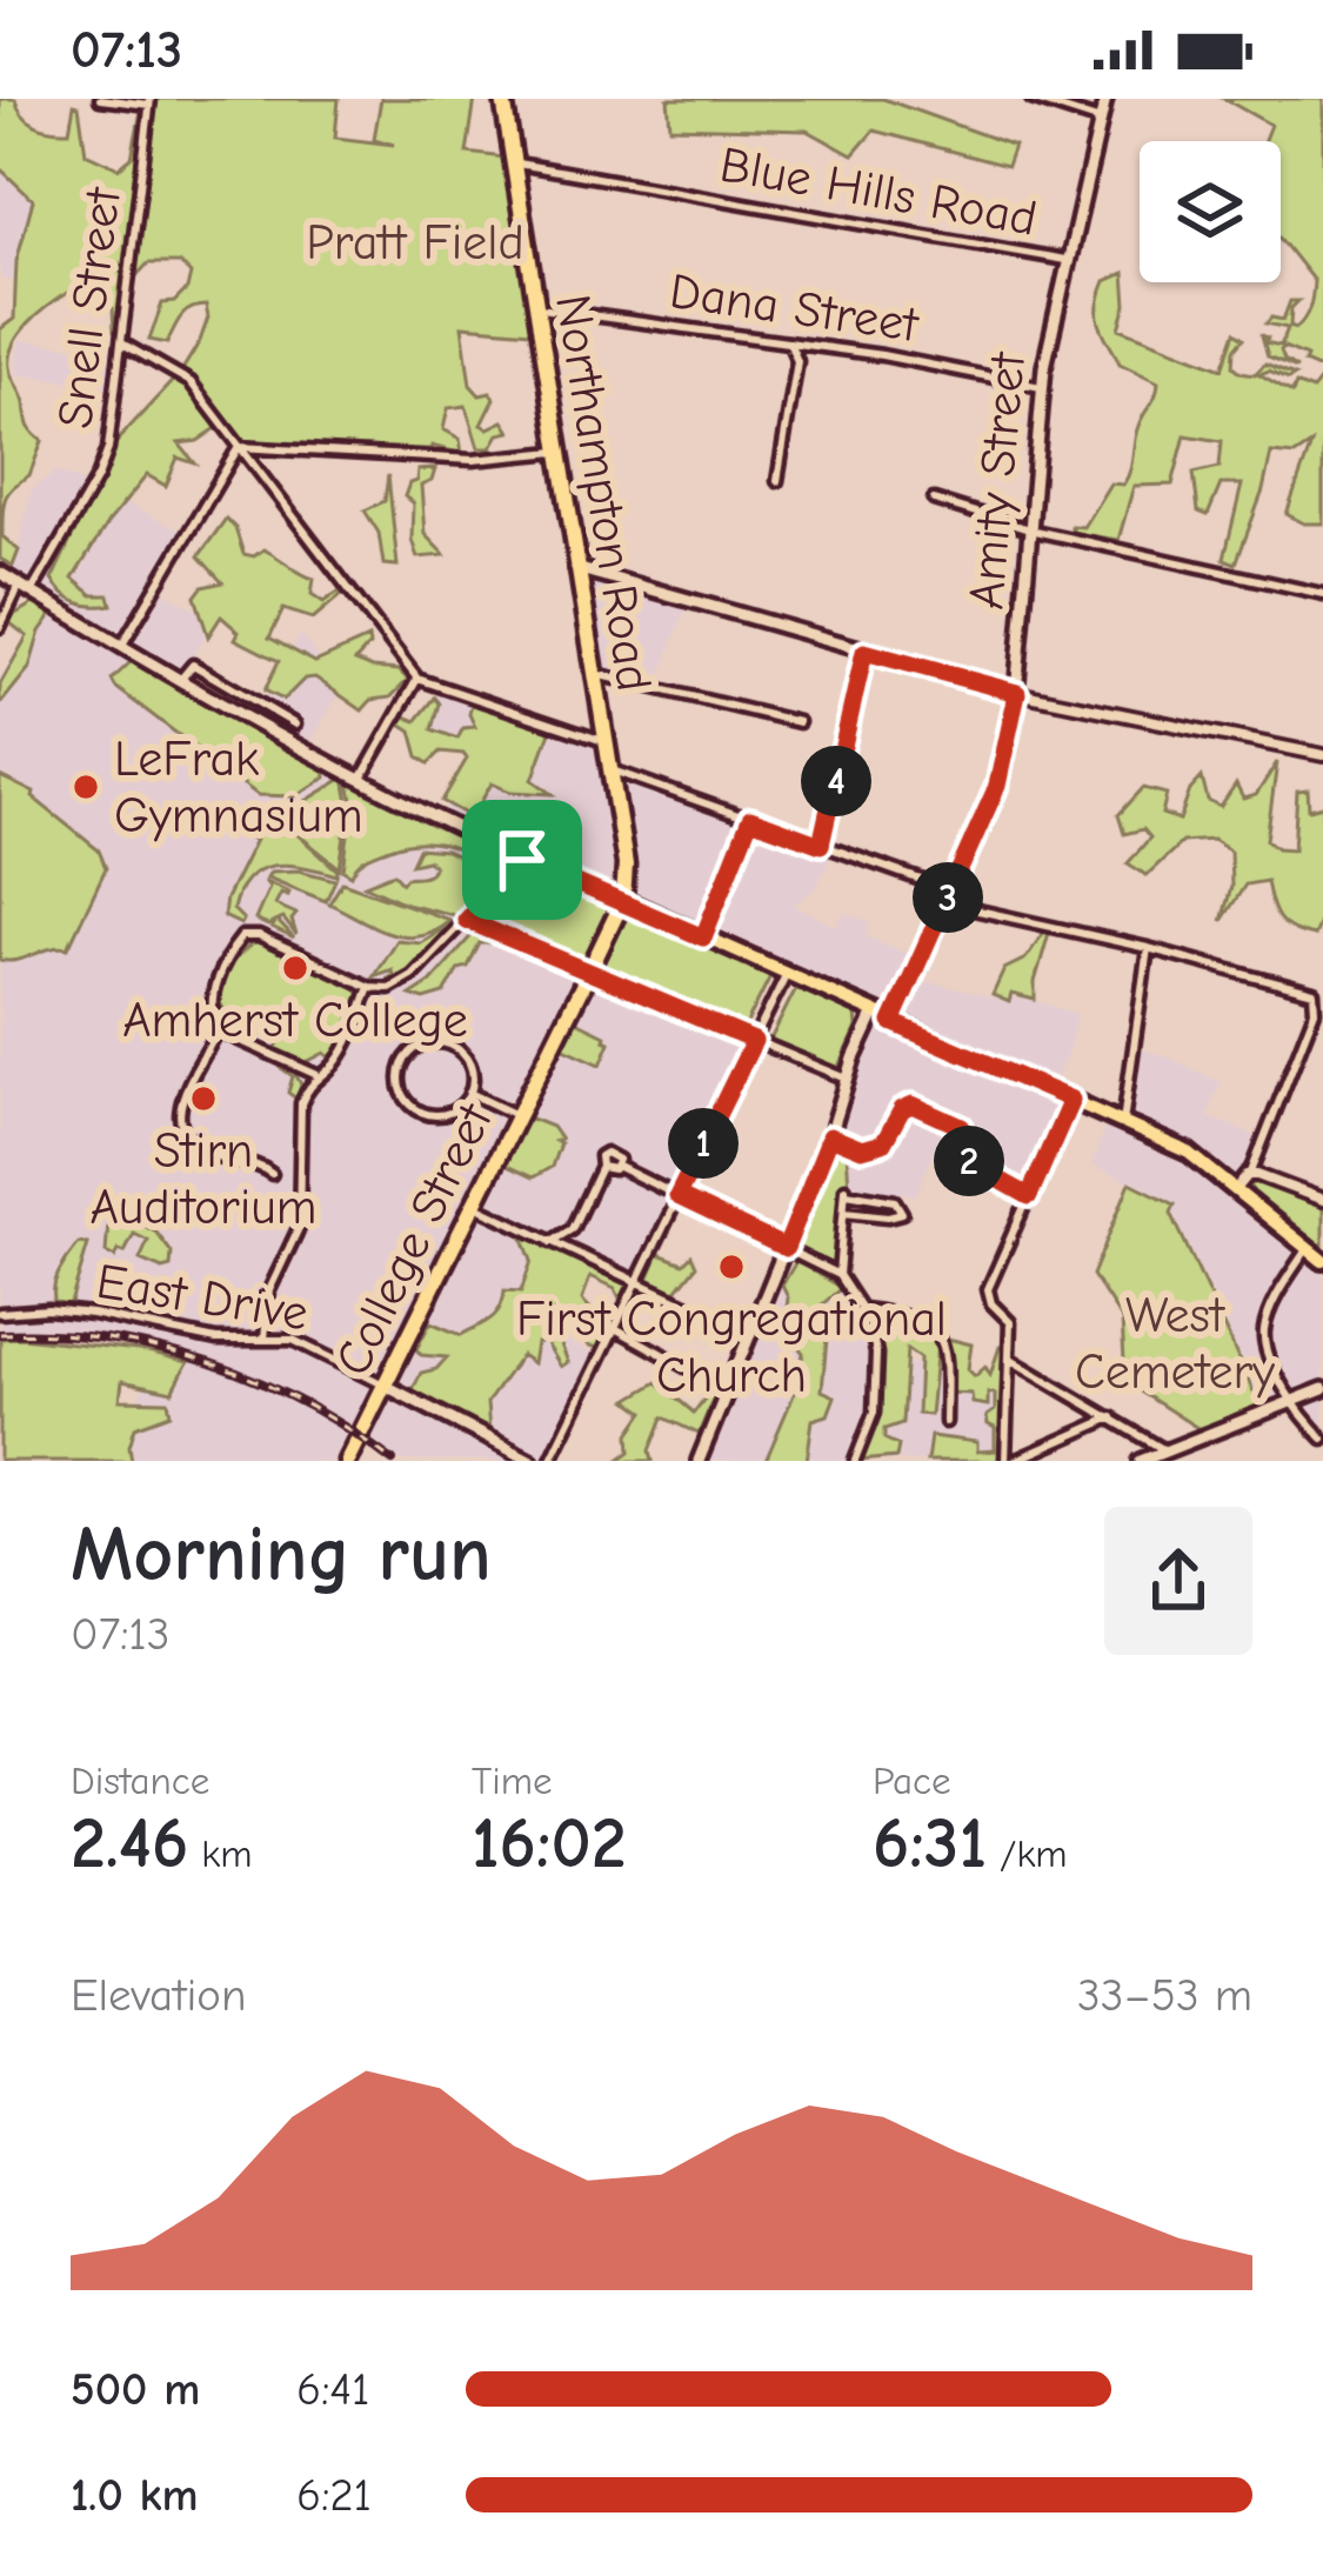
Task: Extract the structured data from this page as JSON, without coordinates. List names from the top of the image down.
{
  "streets": {
    "highway": ["Northampton Road", "College Street"],
    "main road": ["Amity Street"],
    "street": [
      "Blue Hills Road",
      "Snell Street",
      "Dana Street",
      "East Drive"
    ]
  },
  "crossings": [
    ["Blue Hills Road", "Amity Street"],
    ["Blue Hills Road", "Northampton Road"],
    ["Dana Street", "Amity Street"],
    ["Dana Street", "Northampton Road"],
    ["Northampton Road", "College Street"],
    ["College Street", "East Drive"]
  ],
  "parks": ["Pratt Field", "West Cemetery"],
  "places": [
    "LeFrak Gymnasium",
    "Amherst College",
    "Stirn Auditorium",
    "First Congregational Church"
  ],
  "page": {
    "status": "07:13",
    "pins": [
      "4",
      "3",
      "1",
      "2"
    ],
    "heading": ["Morning run", "07:13"],
    "stats": [
      ["Distance", "2.46 km"],
      ["Time", "16:02"],
      ["Pace", "6:31 /km"]
    ],
    "chart": ["Elevation", "33–53 m"],
    "list": [
      {
        "name": "500 m",
        "note": "6:41"
      },
      {
        "name": "1.0 km",
        "note": "6:21"
      }
    ]
  }
}
